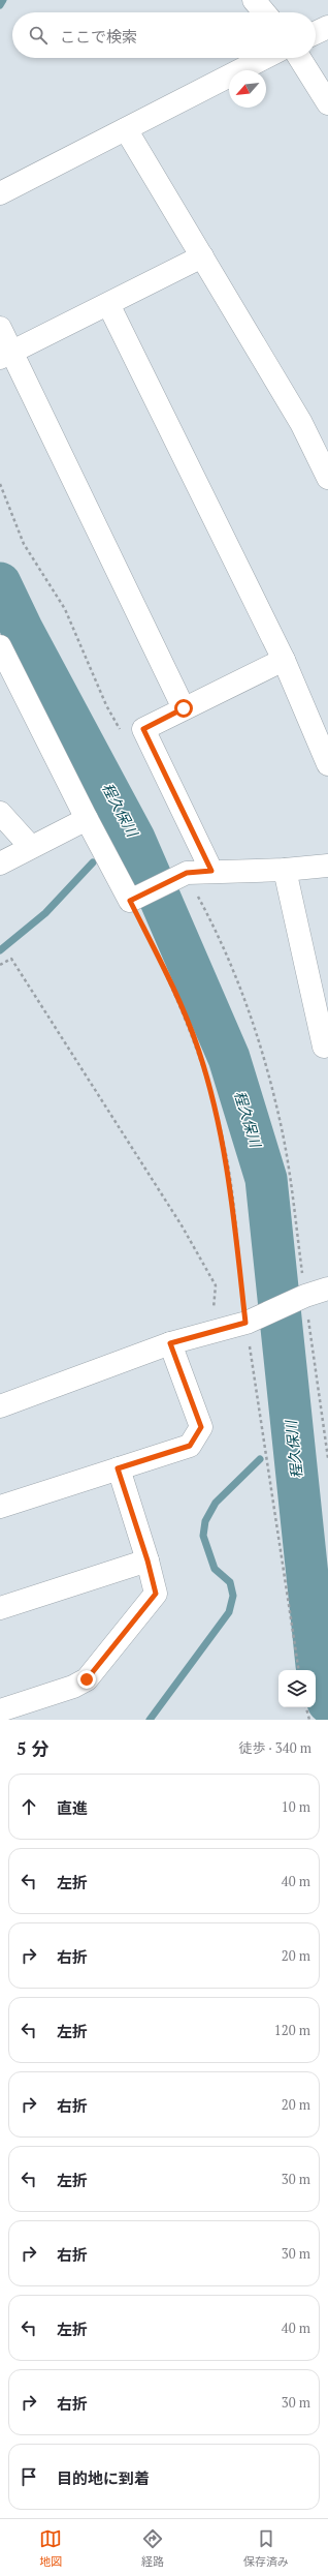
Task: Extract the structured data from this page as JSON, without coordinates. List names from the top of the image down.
{
  "water": ["程久保川"],
  "north": "bottom left",
  "page": {
    "search": "ここで検索",
    "heading": ["5 分", "徒歩 · 340 m"],
    "list": [
      ["直進", "10 m"],
      ["左折", "40 m"],
      ["右折", "20 m"],
      ["左折", "120 m"],
      ["右折", "20 m"],
      ["左折", "30 m"],
      ["右折", "30 m"],
      ["左折", "40 m"],
      ["右折", "30 m"],
      "目的地に到着"
    ],
    "nav": ["地図", "経路", "保存済み"]
  }
}
